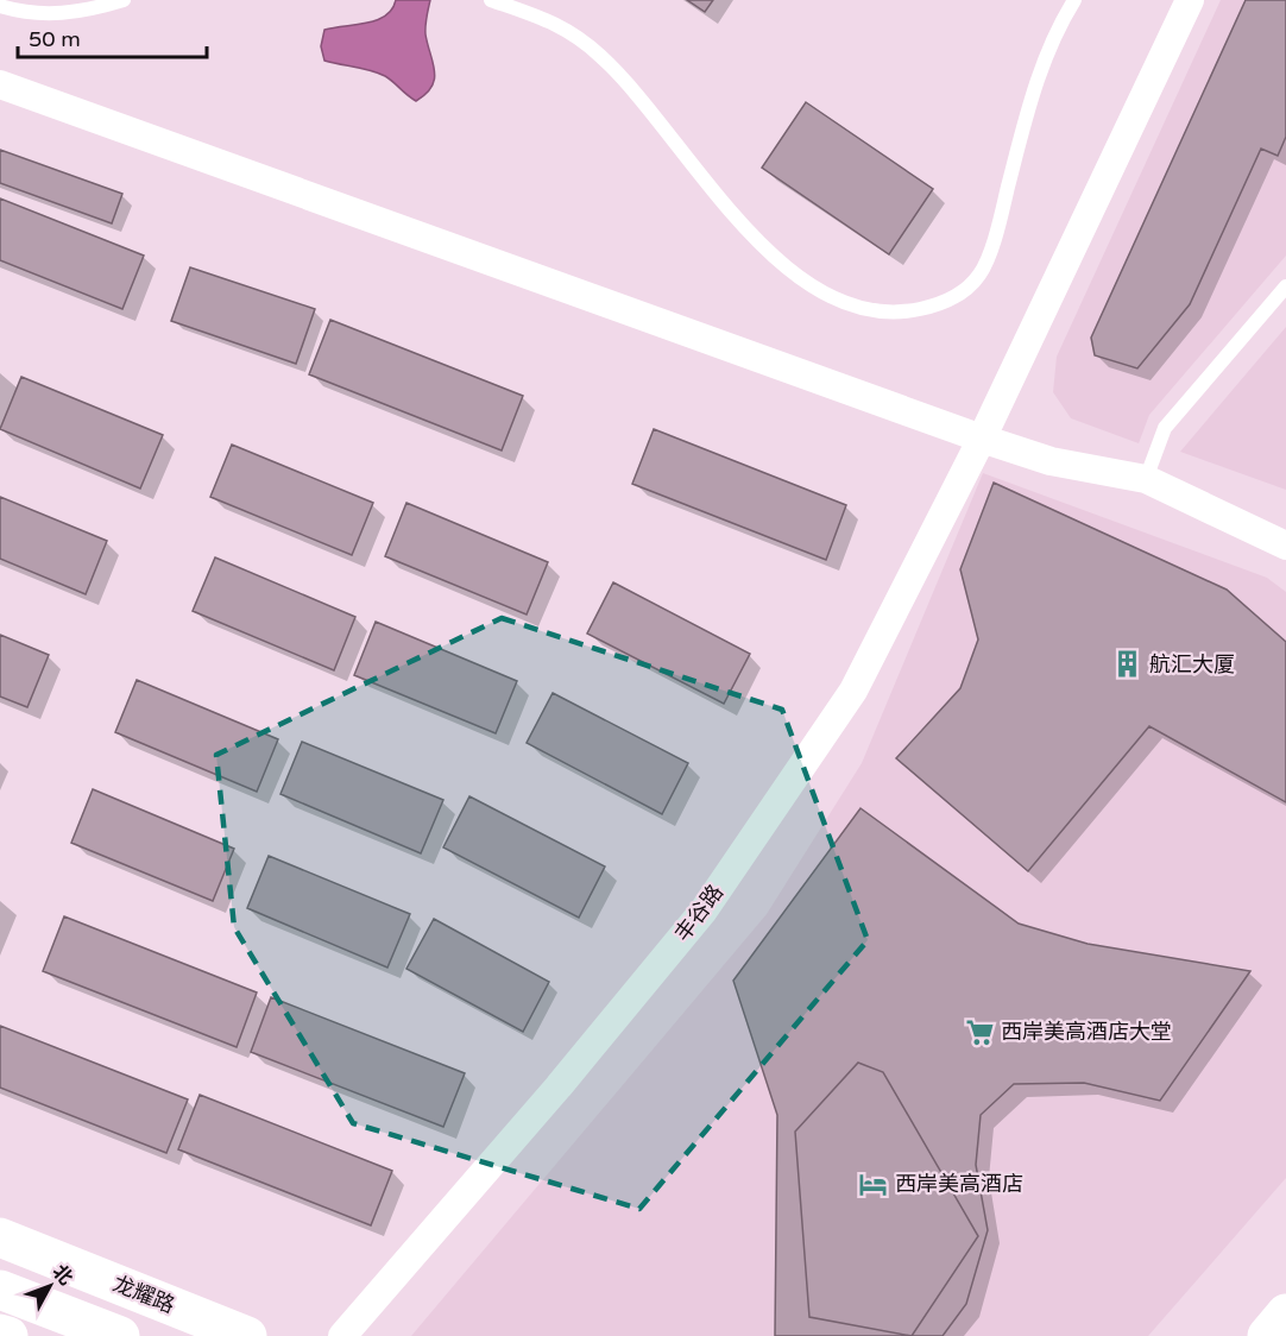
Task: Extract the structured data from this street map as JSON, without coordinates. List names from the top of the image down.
{
  "streets": {
    "main road": ["龙耀路"],
    "street": ["丰谷路"]
  },
  "places": {
    "building": ["航汇大厦"],
    "supermarket": ["西岸美高酒店大堂"],
    "hotel": ["西岸美高酒店"]
  },
  "scale_bar": "50 m",
  "north": "top right"
}
